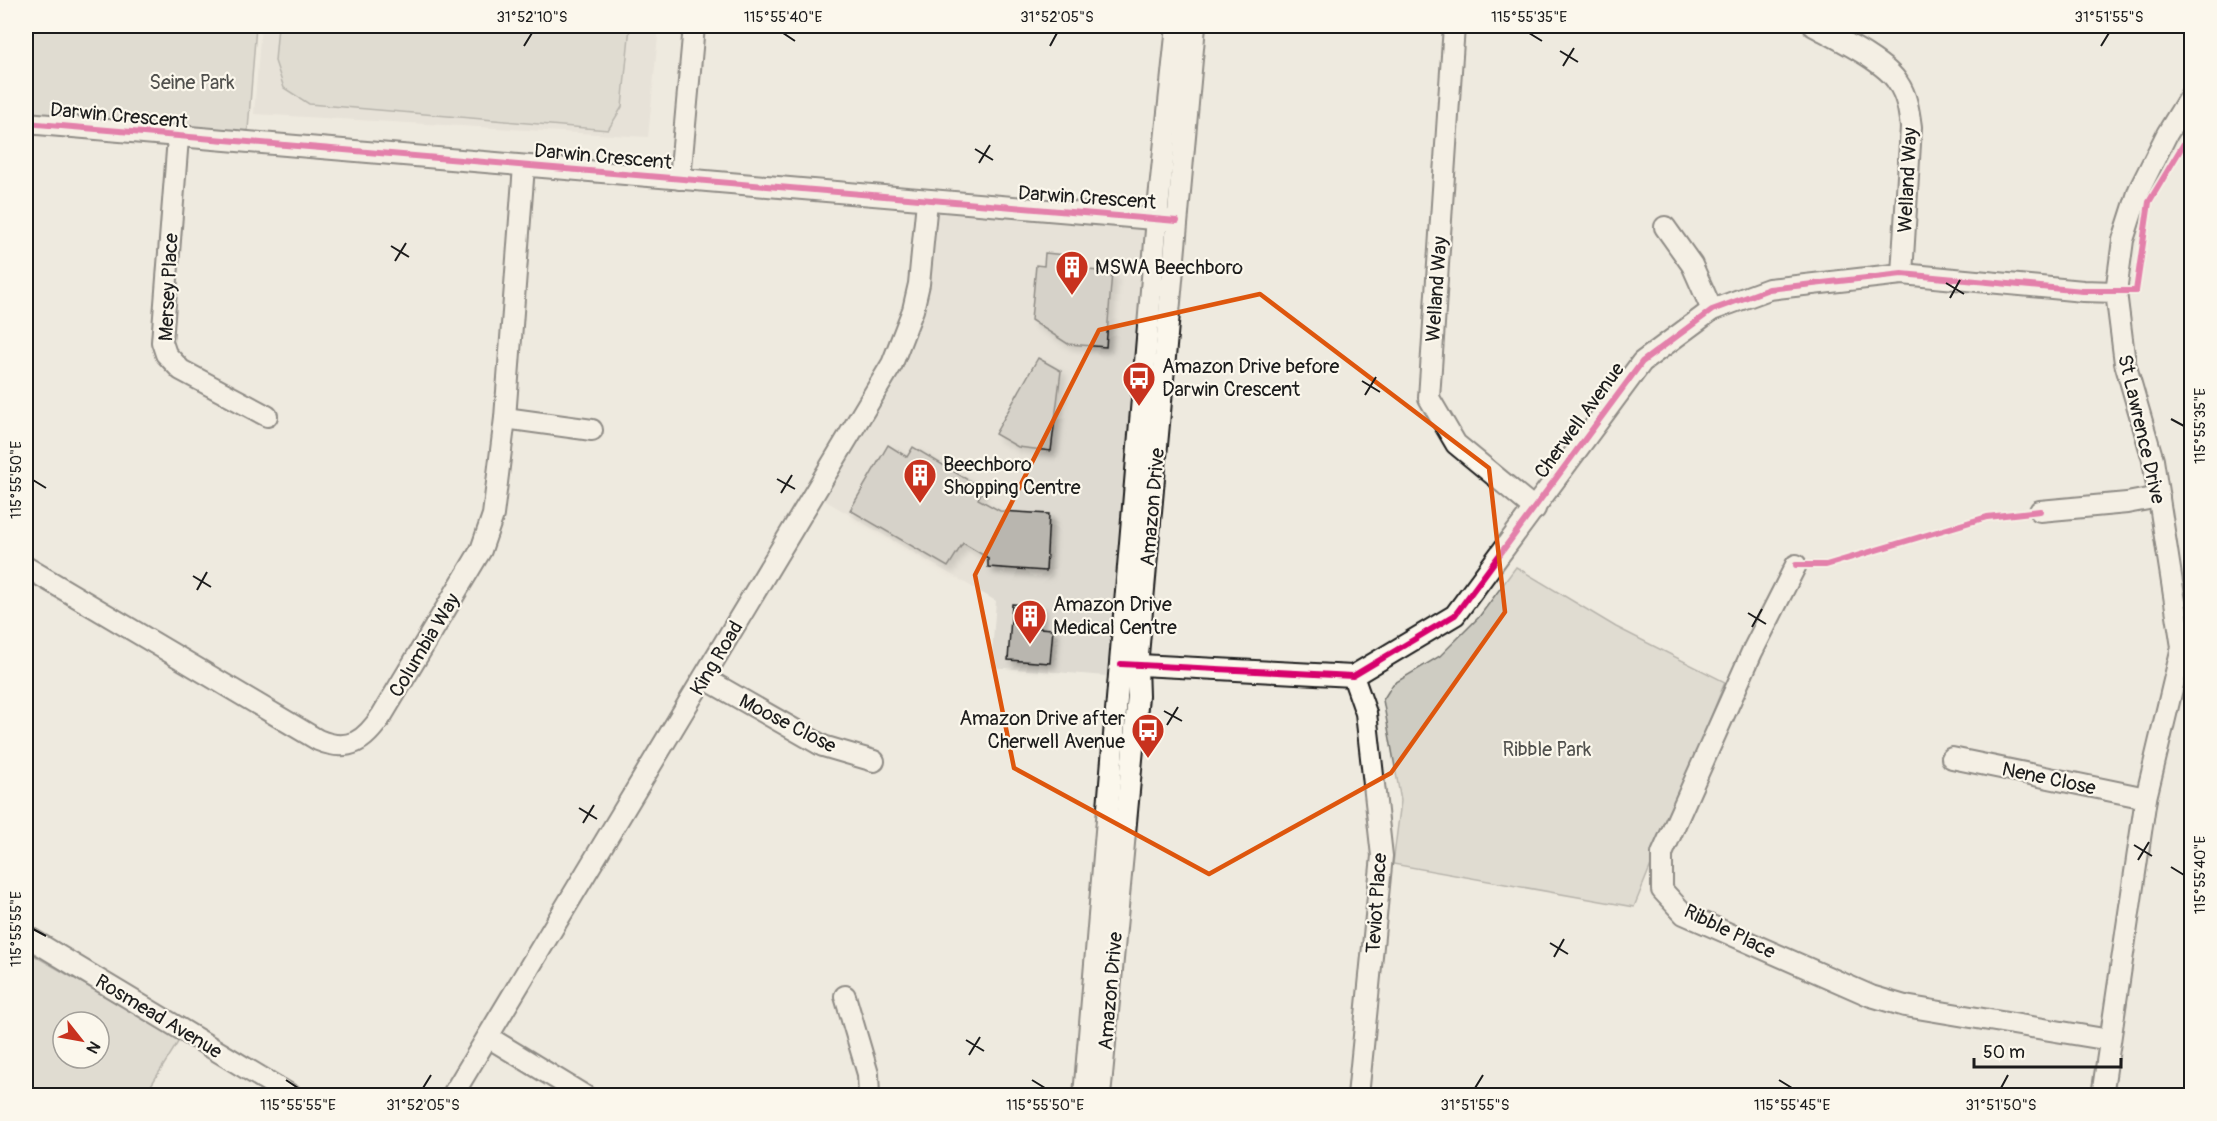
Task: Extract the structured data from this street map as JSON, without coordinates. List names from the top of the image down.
{
  "streets": {
    "street": [
      "Darwin Crescent",
      "Welland Way",
      "Mersey Place",
      "Cherwell Avenue",
      "St Lawrence Drive",
      "Amazon Drive",
      "Columbia Way",
      "King Road",
      "Moose Close",
      "Nene Close",
      "Teviot Place",
      "Ribble Place",
      "Rosmead Avenue"
    ]
  },
  "crossings": [
    ["Darwin Crescent", "Mersey Place"],
    ["Darwin Crescent", "Amazon Drive"],
    ["Darwin Crescent", "Columbia Way"],
    ["Darwin Crescent", "King Road"],
    ["Welland Way", "Cherwell Avenue"],
    ["Cherwell Avenue", "St Lawrence Drive"],
    ["Cherwell Avenue", "Teviot Place"],
    ["St Lawrence Drive", "Nene Close"],
    ["St Lawrence Drive", "Ribble Place"],
    ["King Road", "Moose Close"]
  ],
  "parks": ["Seine Park", "Ribble Park"],
  "places": {
    "building": ["MSWA Beechboro", "Beechboro Shopping Centre", "Amazon Drive Medical Centre"],
    "bus stop": ["Amazon Drive before Darwin Crescent", "Amazon Drive after Cherwell Avenue"]
  },
  "scale_bar": "50 m",
  "north": "bottom right",
  "coordinates": [
    "31°52'10\"S",
    "115°55'40\"E",
    "31°52'05\"S",
    "115°55'35\"E",
    "31°51'55\"S",
    "115°55'50\"E",
    "115°55'55\"E",
    "115°55'45\"E",
    "31°51'50\"S"
  ]
}
